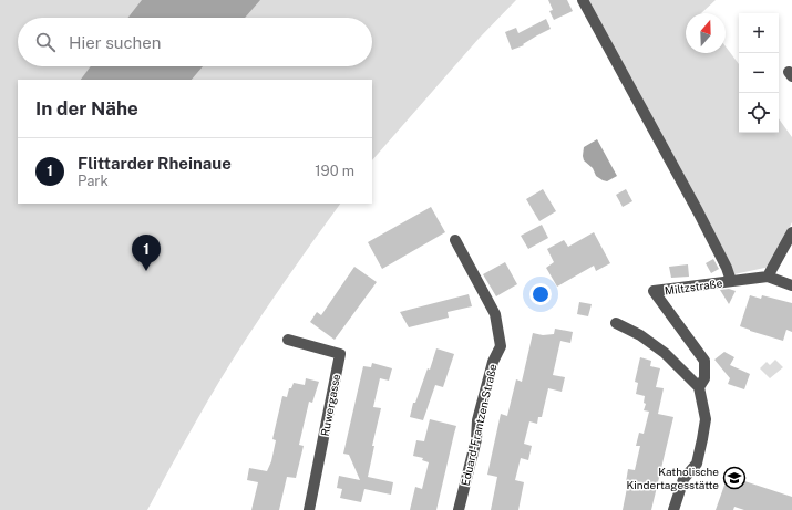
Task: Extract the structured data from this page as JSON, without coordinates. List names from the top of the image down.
{
  "streets": {
    "street": ["Miltzstraße", "Ruwergasse", "Eduard-Frantzen-Straße"]
  },
  "places": {
    "school or university": ["Katholische Kindertagesstätte"]
  },
  "north": "top",
  "page": {
    "map_buttons": ["+", "−"],
    "search": "Hier suchen",
    "heading": "In der Nähe",
    "list": [
      {
        "mark": "1",
        "name": "Flittarder Rheinaue",
        "note": "Park",
        "value": "190 m"
      }
    ],
    "pins": "1"
  }
}
